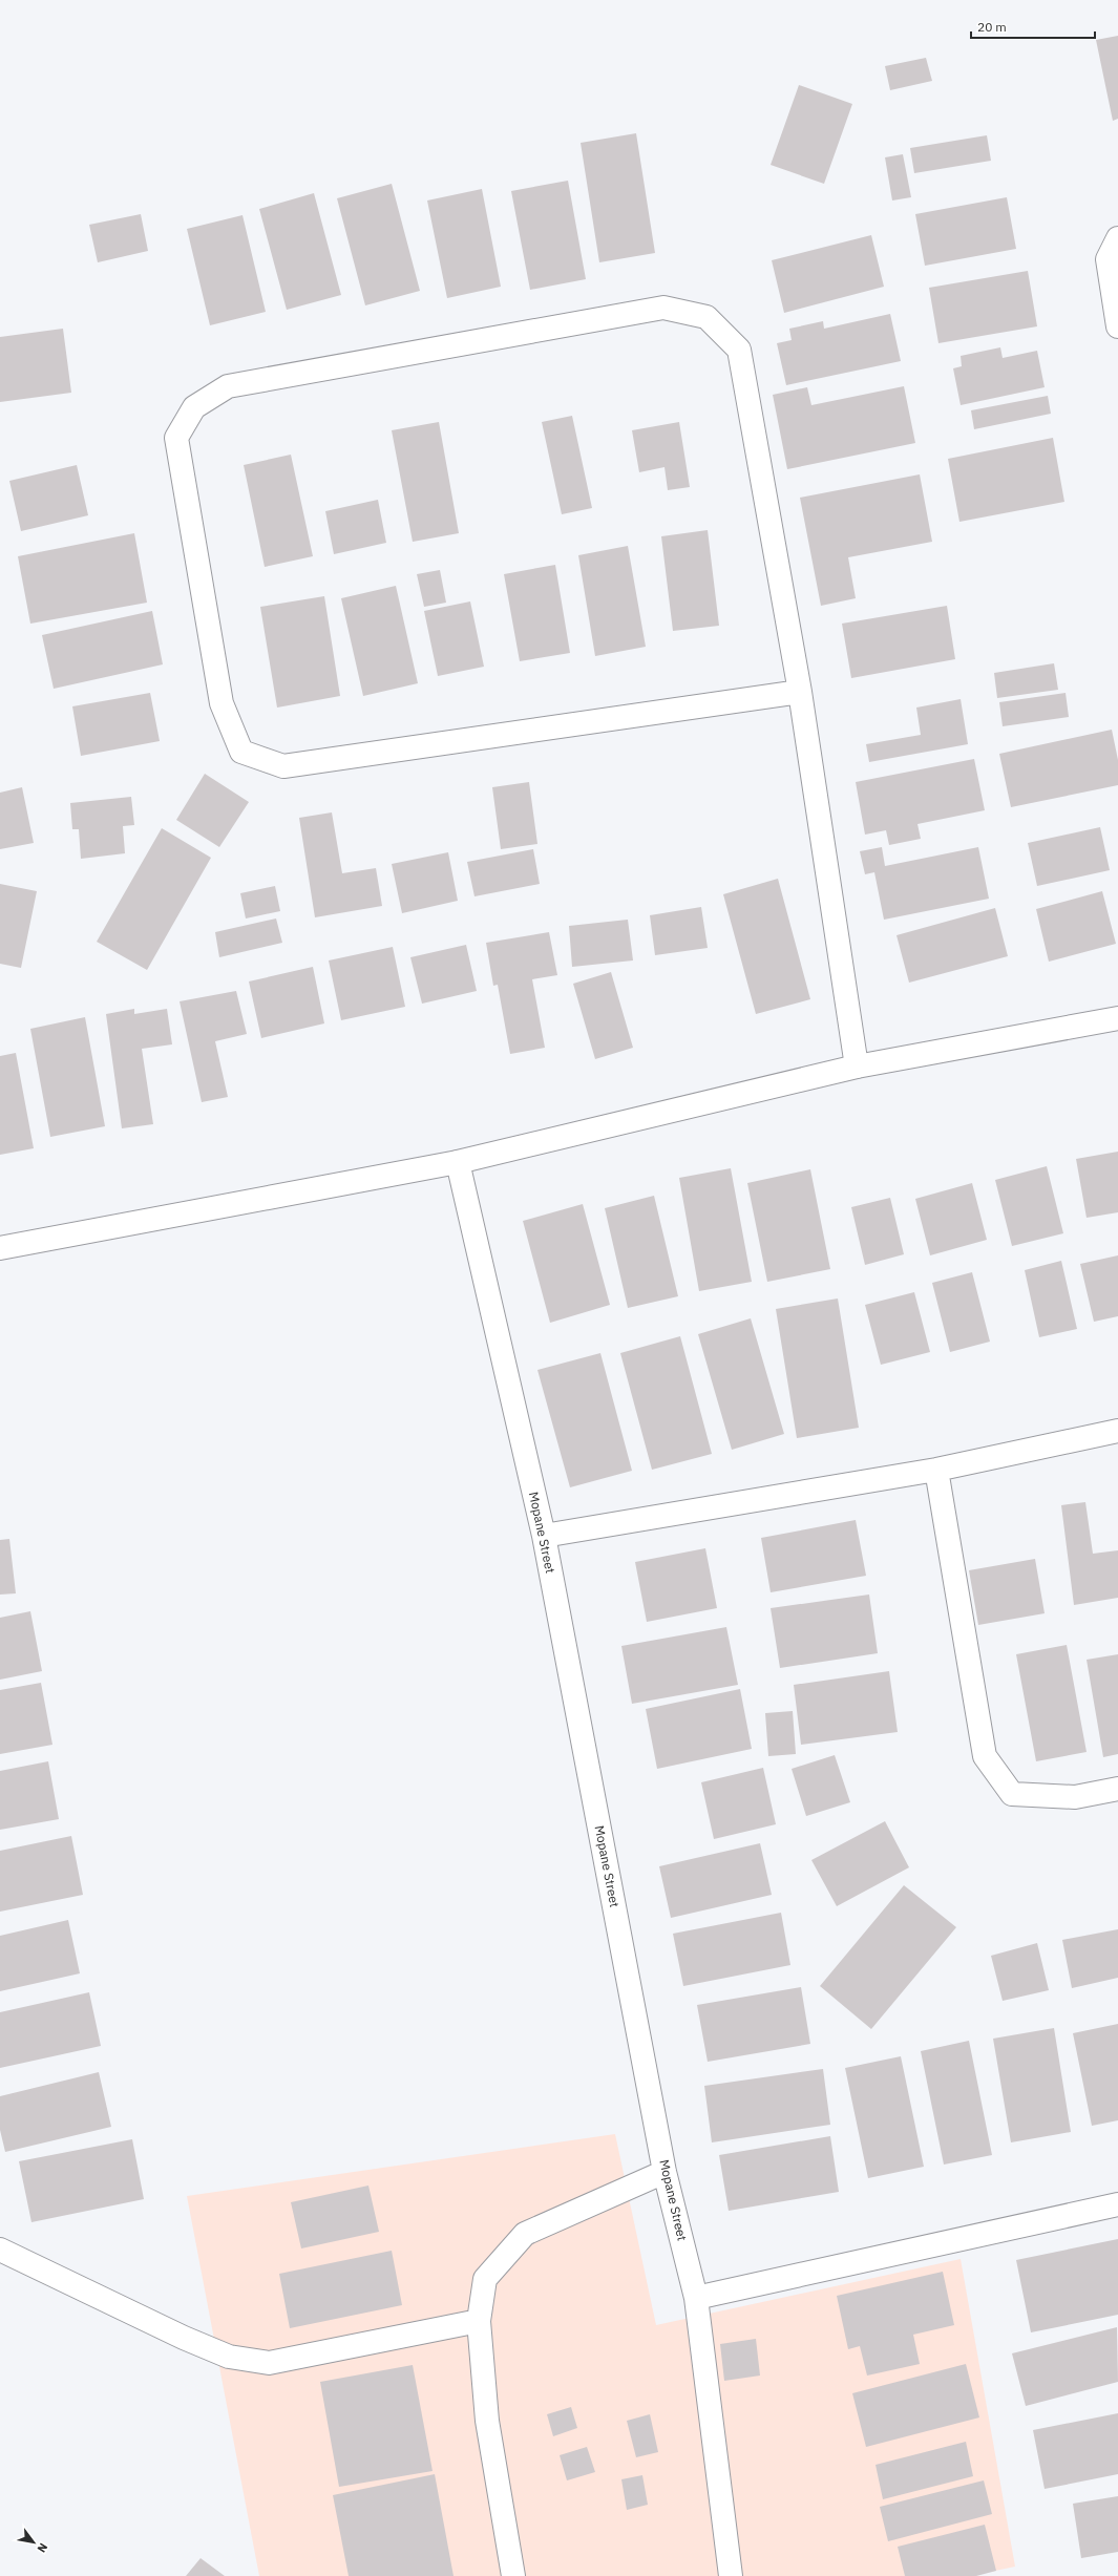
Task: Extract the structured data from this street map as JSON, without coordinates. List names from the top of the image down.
{
  "streets": {
    "street": ["Mopane Street"]
  },
  "scale_bar": "20 m",
  "north": "bottom right"
}
